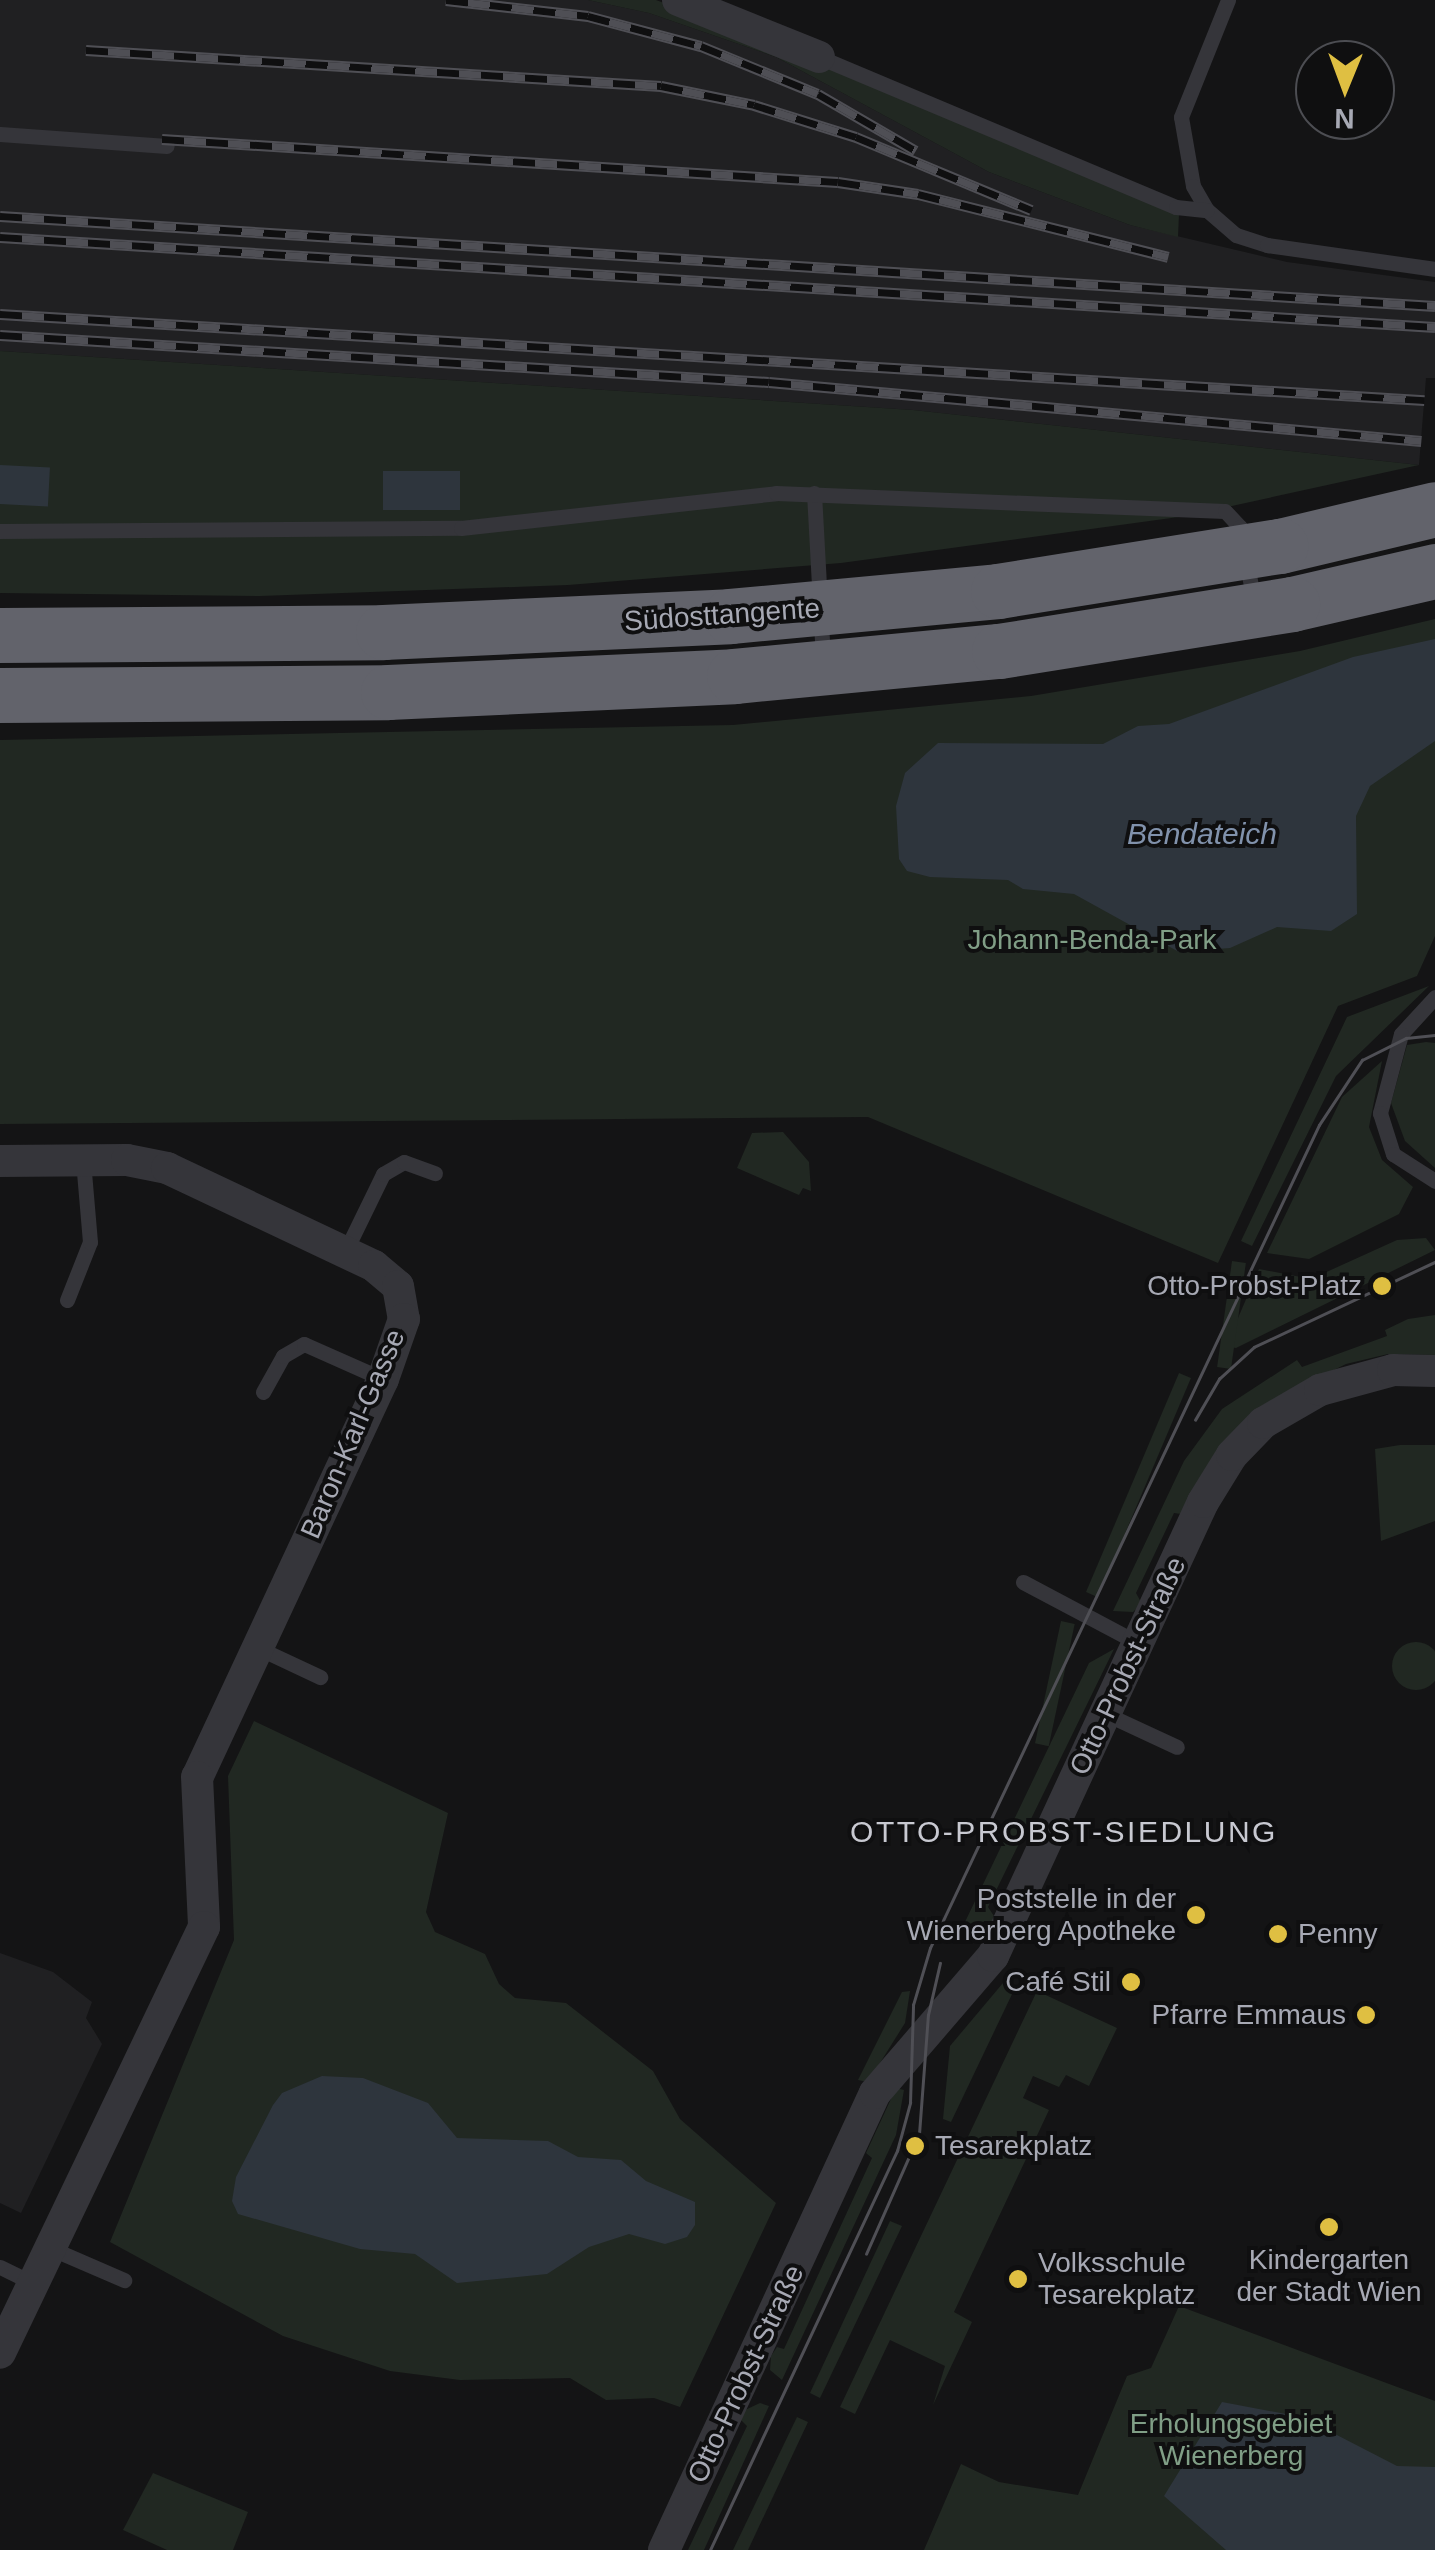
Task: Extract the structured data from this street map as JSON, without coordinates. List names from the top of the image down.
{
  "streets": {
    "highway": ["Südosttangente"],
    "street": ["Baron-Karl-Gasse", "Otto-Probst-Straße"]
  },
  "districts": ["OTTO-PROBST-SIEDLUNG"],
  "water": ["Bendateich"],
  "parks": ["Johann-Benda-Park", "Erholungsgebiet Wienerberg"],
  "places": [
    "Otto-Probst-Platz",
    "Poststelle in der Wienerberg Apotheke",
    "Penny",
    "Café Stil",
    "Pfarre Emmaus",
    "Tesarekplatz",
    "Kindergarten der Stadt Wien",
    "Volksschule Tesarekplatz"
  ],
  "north": "bottom"
}
